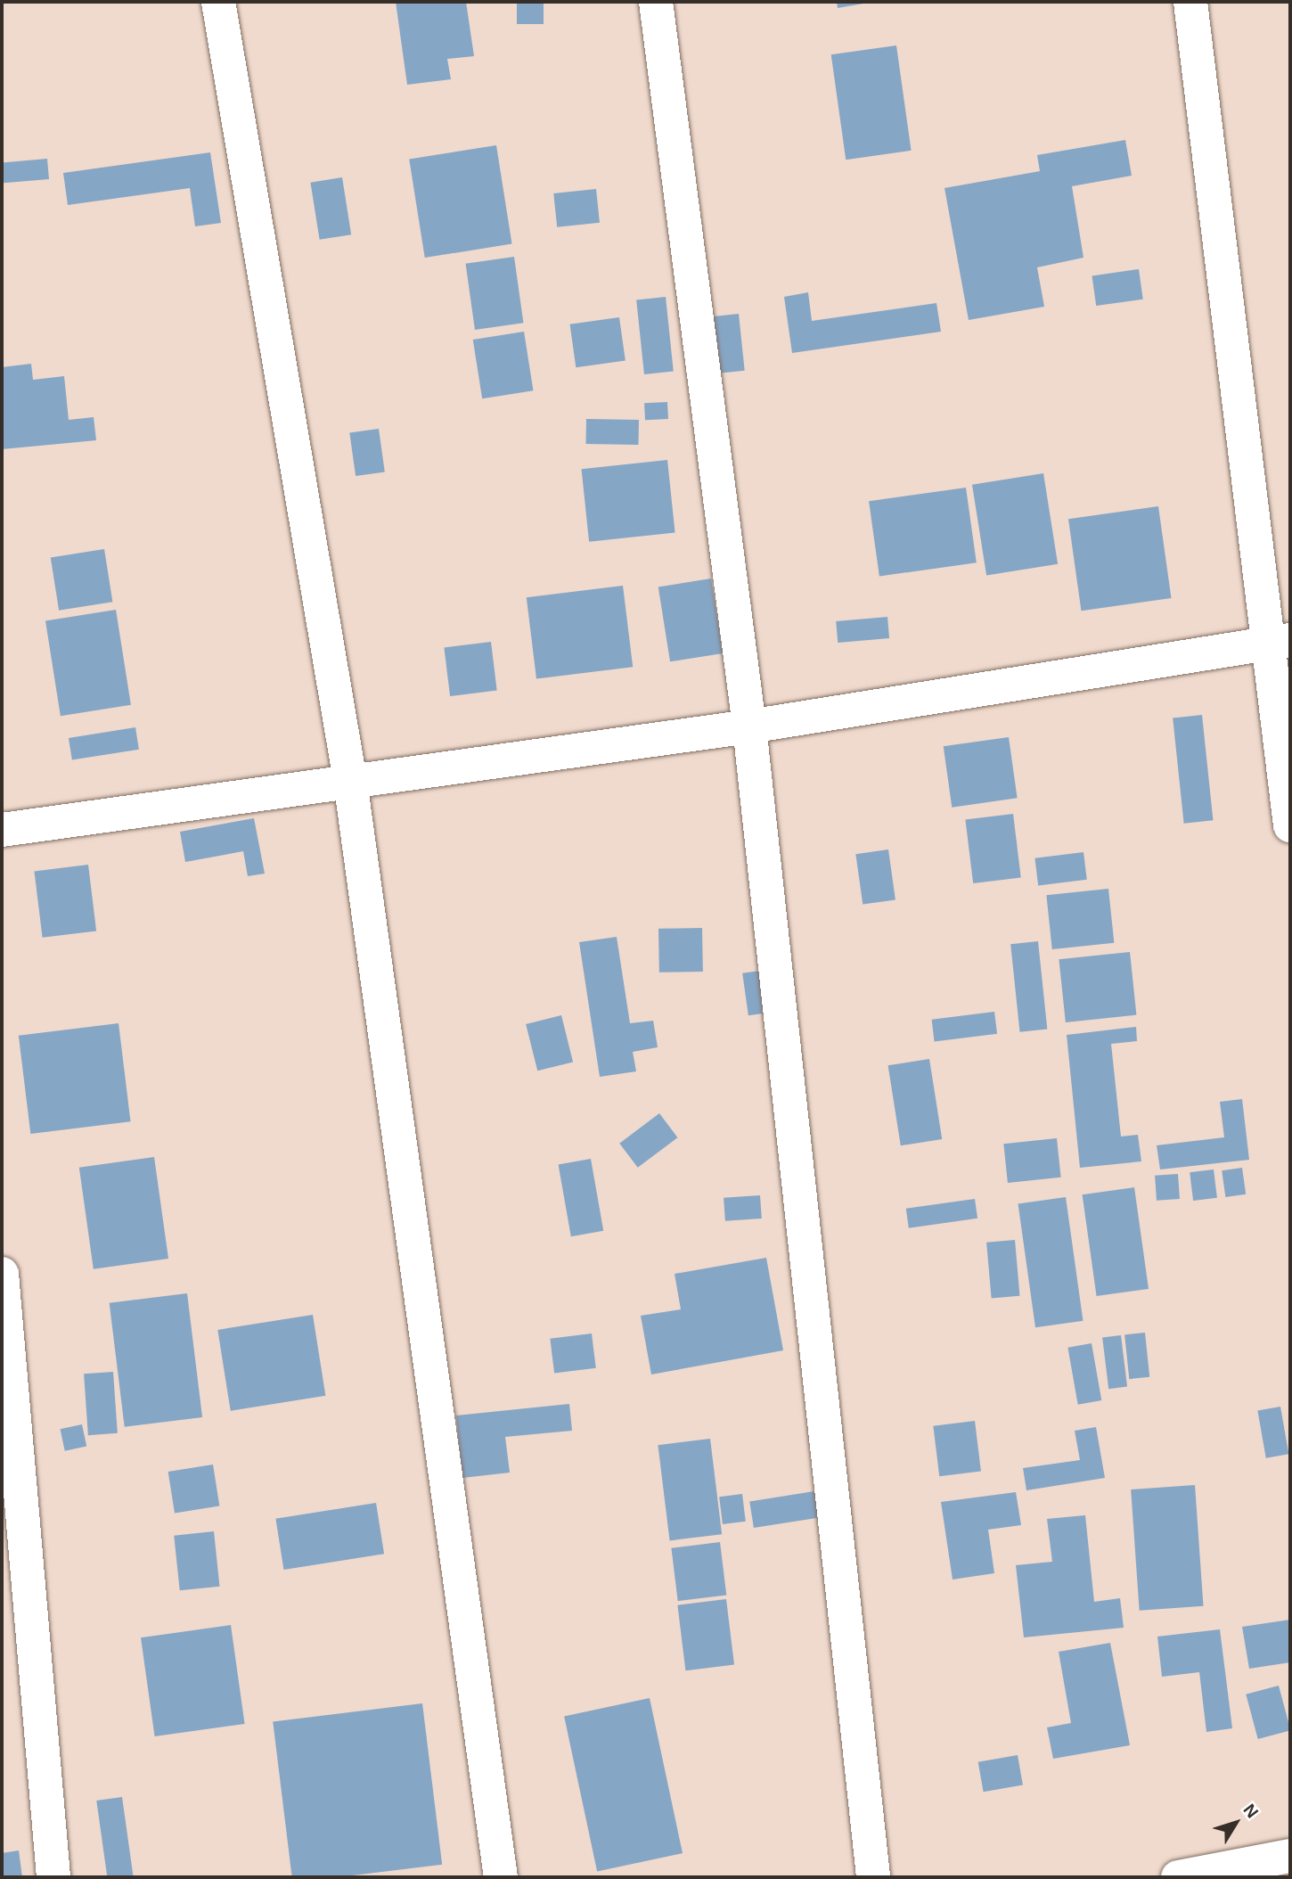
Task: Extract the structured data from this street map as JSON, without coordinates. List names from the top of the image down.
{
  "north": "top right"
}
